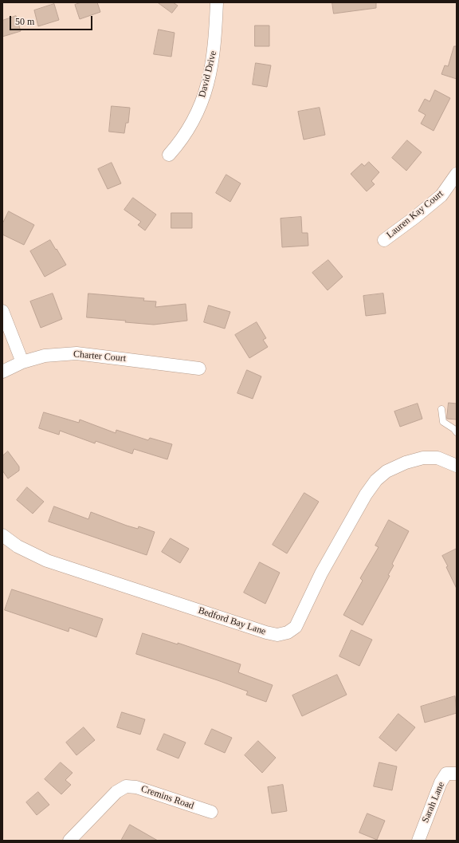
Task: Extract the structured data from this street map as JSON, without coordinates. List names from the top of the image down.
{
  "streets": {
    "street": [
      "David Drive",
      "Lauren Kay Court",
      "Charter Court",
      "Bedford Bay Lane",
      "Cremins Road",
      "Sarah Lane"
    ]
  },
  "scale_bar": "50 m"
}
